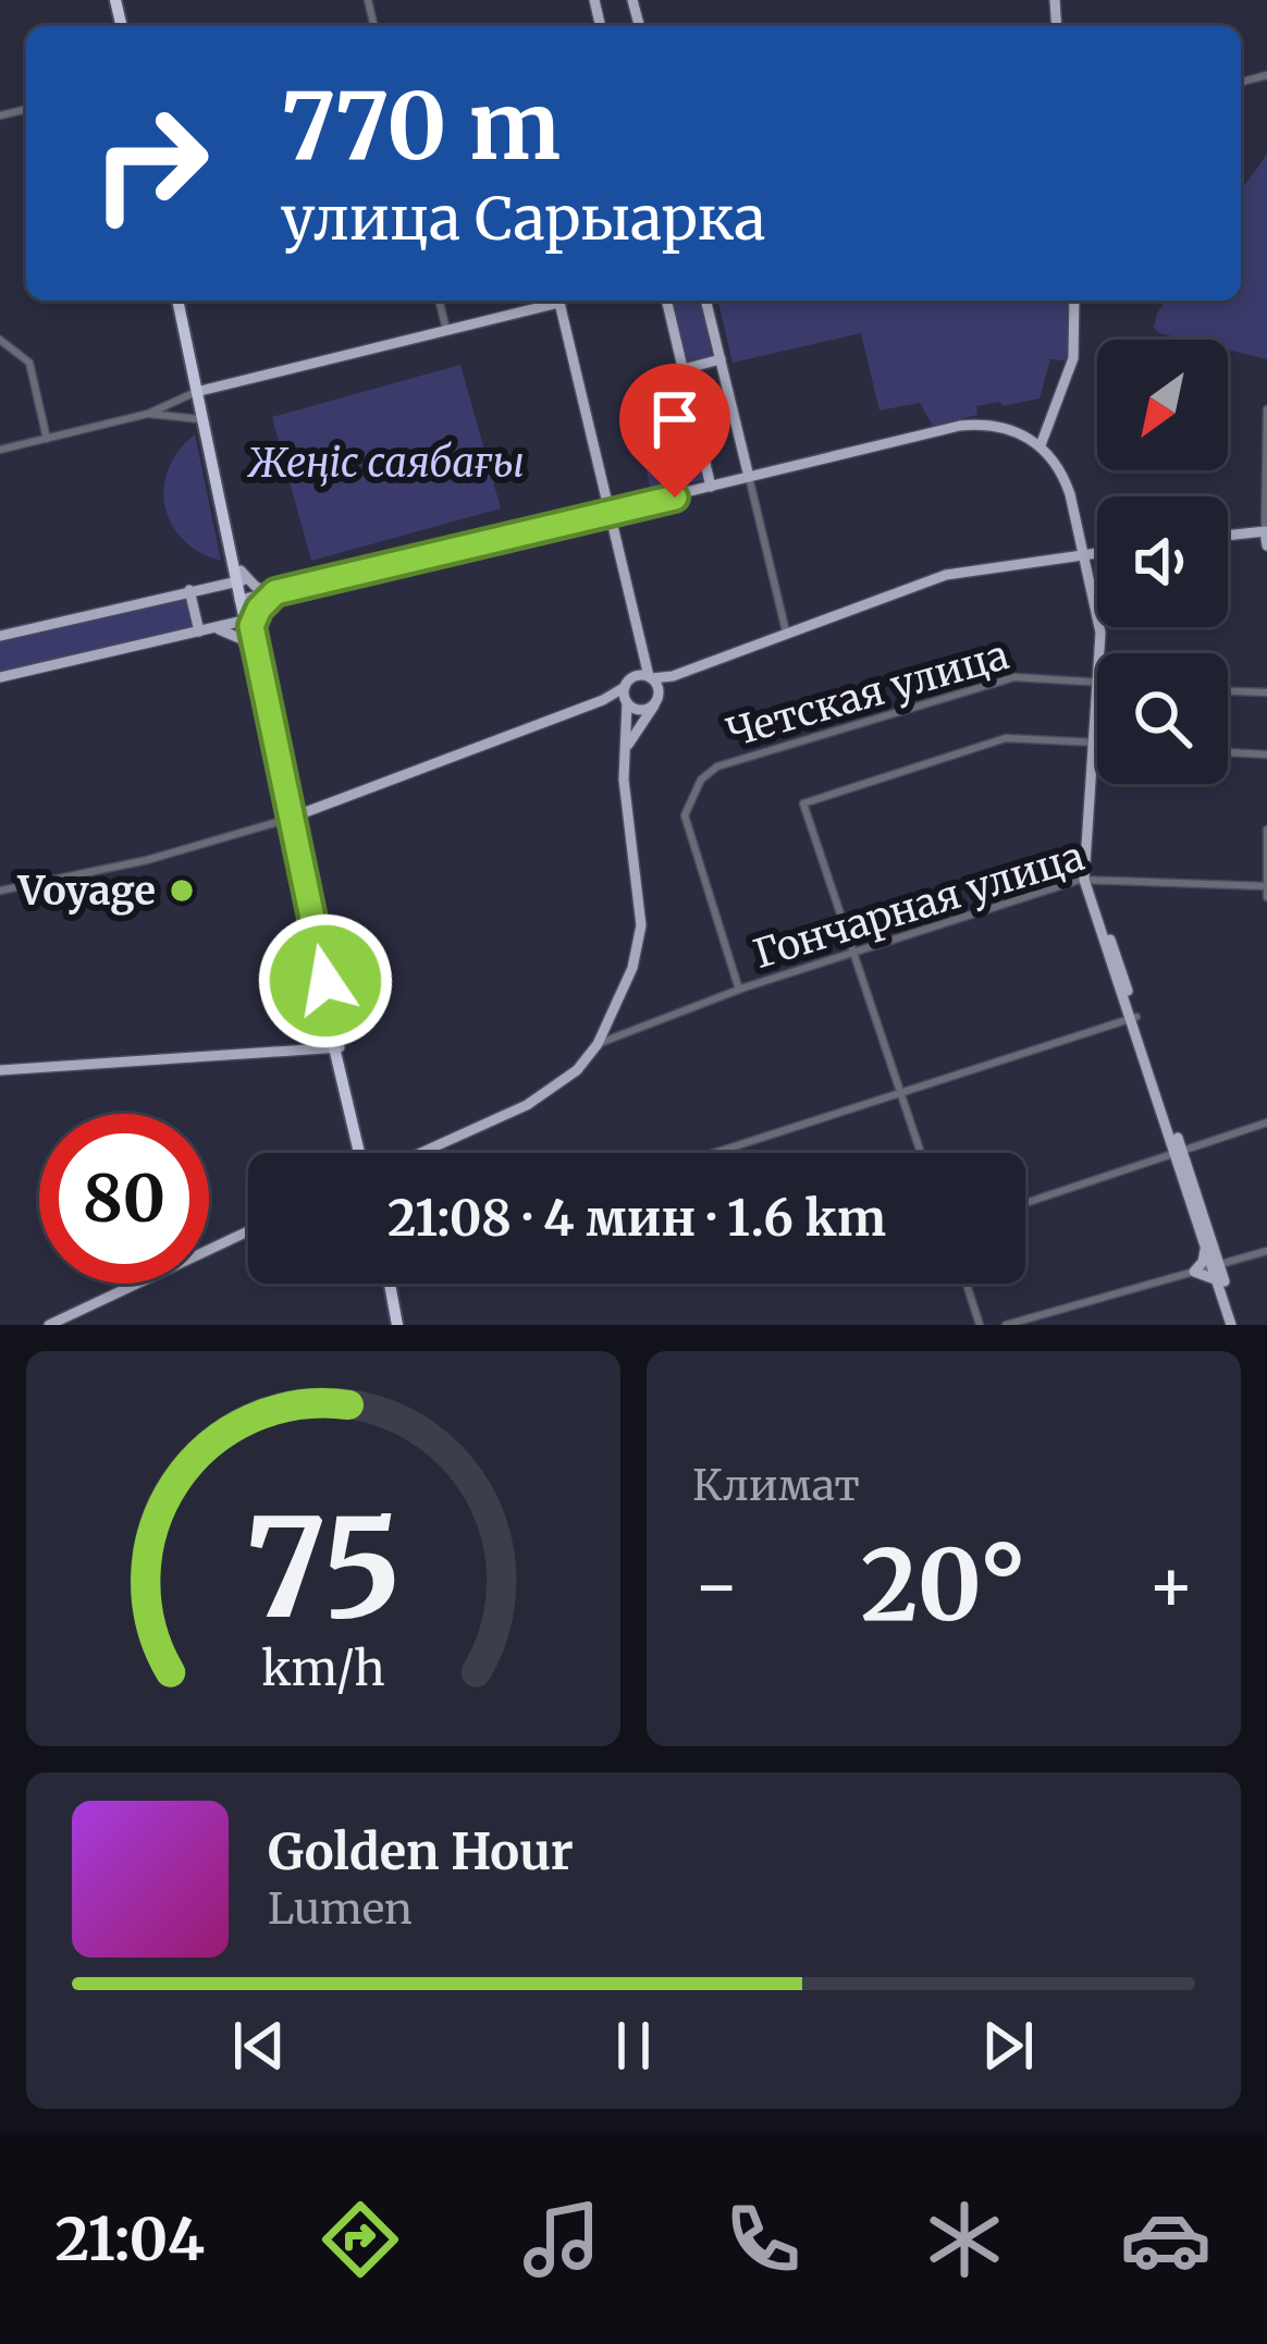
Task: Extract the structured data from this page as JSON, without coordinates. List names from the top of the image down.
{
  "streets": {
    "street": ["Четская улица", "Гончарная улица"]
  },
  "crossings": [
    ["Четская улица", "Гончарная улица"]
  ],
  "parks": ["Жеңіс саябағы"],
  "places": ["Voyage"],
  "north": "bottom left",
  "page": {
    "turn": ["770 m", "улица Сарыарка"],
    "limit": "80",
    "trip": "21:08 · 4 мин · 1.6 km",
    "tile": "Климат",
    "heat": ["−", "20°", "+"],
    "song": ["Golden Hour", "Lumen"],
    "tabs": "21:04",
    "gauge": ["75", "km/h"]
  }
}
